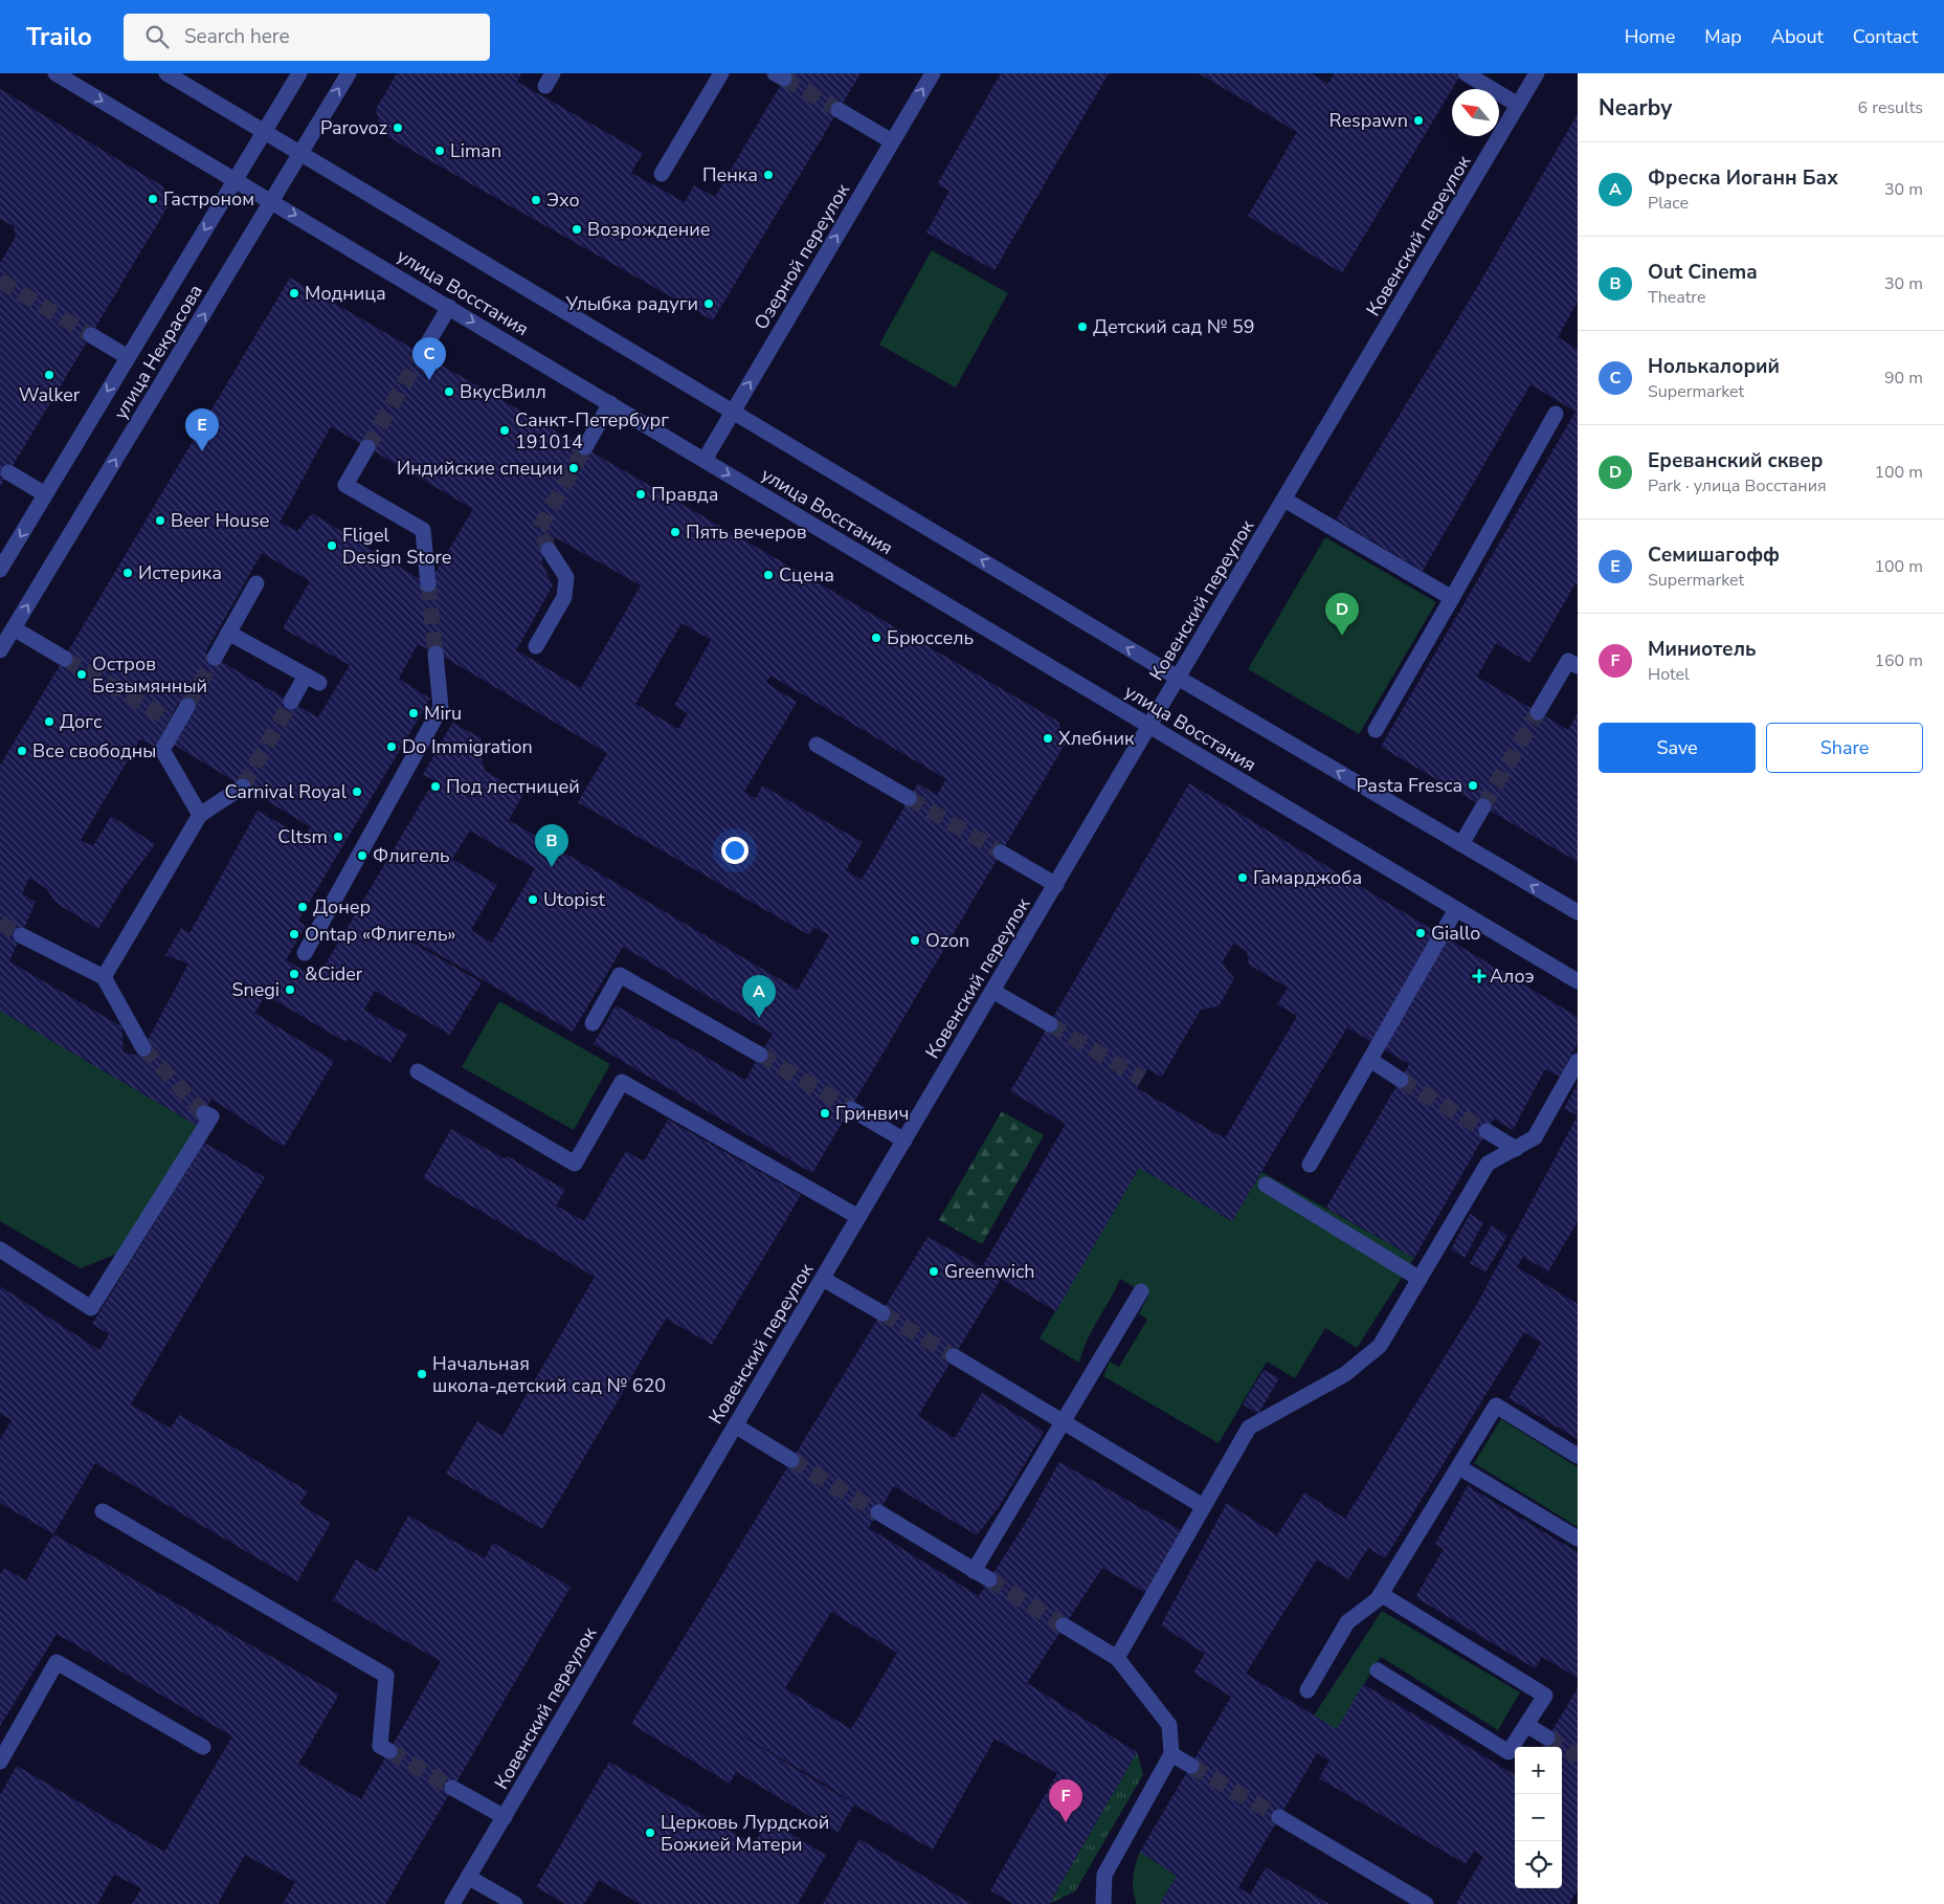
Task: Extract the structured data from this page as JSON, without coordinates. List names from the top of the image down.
{
  "streets": {
    "street": [
      "Ковенский переулок",
      "Озерной переулок",
      "улица Восстания",
      "улица Некрасова"
    ]
  },
  "crossings": [
    ["Ковенский переулок", "улица Восстания"],
    ["Озерной переулок", "улица Восстания"],
    ["улица Восстания", "улица Некрасова"]
  ],
  "one_way": ["Озерной переулок"],
  "places": {
    "other": [
      "Respawn",
      "Parovoz",
      "Liman",
      "Пенка",
      "Гастроном",
      "Эхо",
      "Возрождение",
      "Модница",
      "Улыбка радуги",
      "Детский сад № 59",
      "Walker",
      "ВкусВилл",
      "Санкт-Петербург 191014",
      "Индийские специи",
      "Правда",
      "Beer House",
      "Пять вечеров",
      "Fligel Design Store",
      "Истерика",
      "Сцена",
      "Брюссель",
      "Остров Безымянный",
      "Miru",
      "Догс",
      "Хлебник",
      "Do Immigration",
      "Все свободны",
      "Pasta Fresca",
      "Под лестницей",
      "Carnival Royal",
      "Cltsm",
      "Флигель",
      "Гамарджоба",
      "Utopist",
      "Донер",
      "Giallo",
      "Ontap «Флигель»",
      "Ozon",
      "&Cider",
      "Snegi",
      "Гринвич",
      "Greenwich",
      "Начальная школа-детский сад № 620",
      "Церковь Лурдской Божией Матери"
    ],
    "health": ["Алоэ"]
  },
  "north": "top left",
  "page": {
    "header": "Trailo",
    "search": "Search here",
    "nav": [
      "Home",
      "Map",
      "About",
      "Contact"
    ],
    "heading": ["Nearby", "6 results"],
    "list": [
      {
        "mark": "A",
        "name": "Фреска Иоганн Бах",
        "note": "Place",
        "value": "30 m"
      },
      {
        "mark": "B",
        "name": "Out Cinema",
        "note": "Theatre",
        "value": "30 m"
      },
      {
        "mark": "C",
        "name": "Нолькалорий",
        "note": "Supermarket",
        "value": "90 m"
      },
      {
        "mark": "D",
        "name": "Ереванский сквер",
        "note": "Park · улица Восстания",
        "value": "100 m"
      },
      {
        "mark": "E",
        "name": "Семишагофф",
        "note": "Supermarket",
        "value": "100 m"
      },
      {
        "mark": "F",
        "name": "Миниотель",
        "note": "Hotel",
        "value": "160 m"
      }
    ],
    "pins": [
      "C",
      "E",
      "D",
      "B",
      "A",
      "F"
    ],
    "buttons": ["Save", "Share"],
    "map_buttons": ["+", "−"]
  }
}
